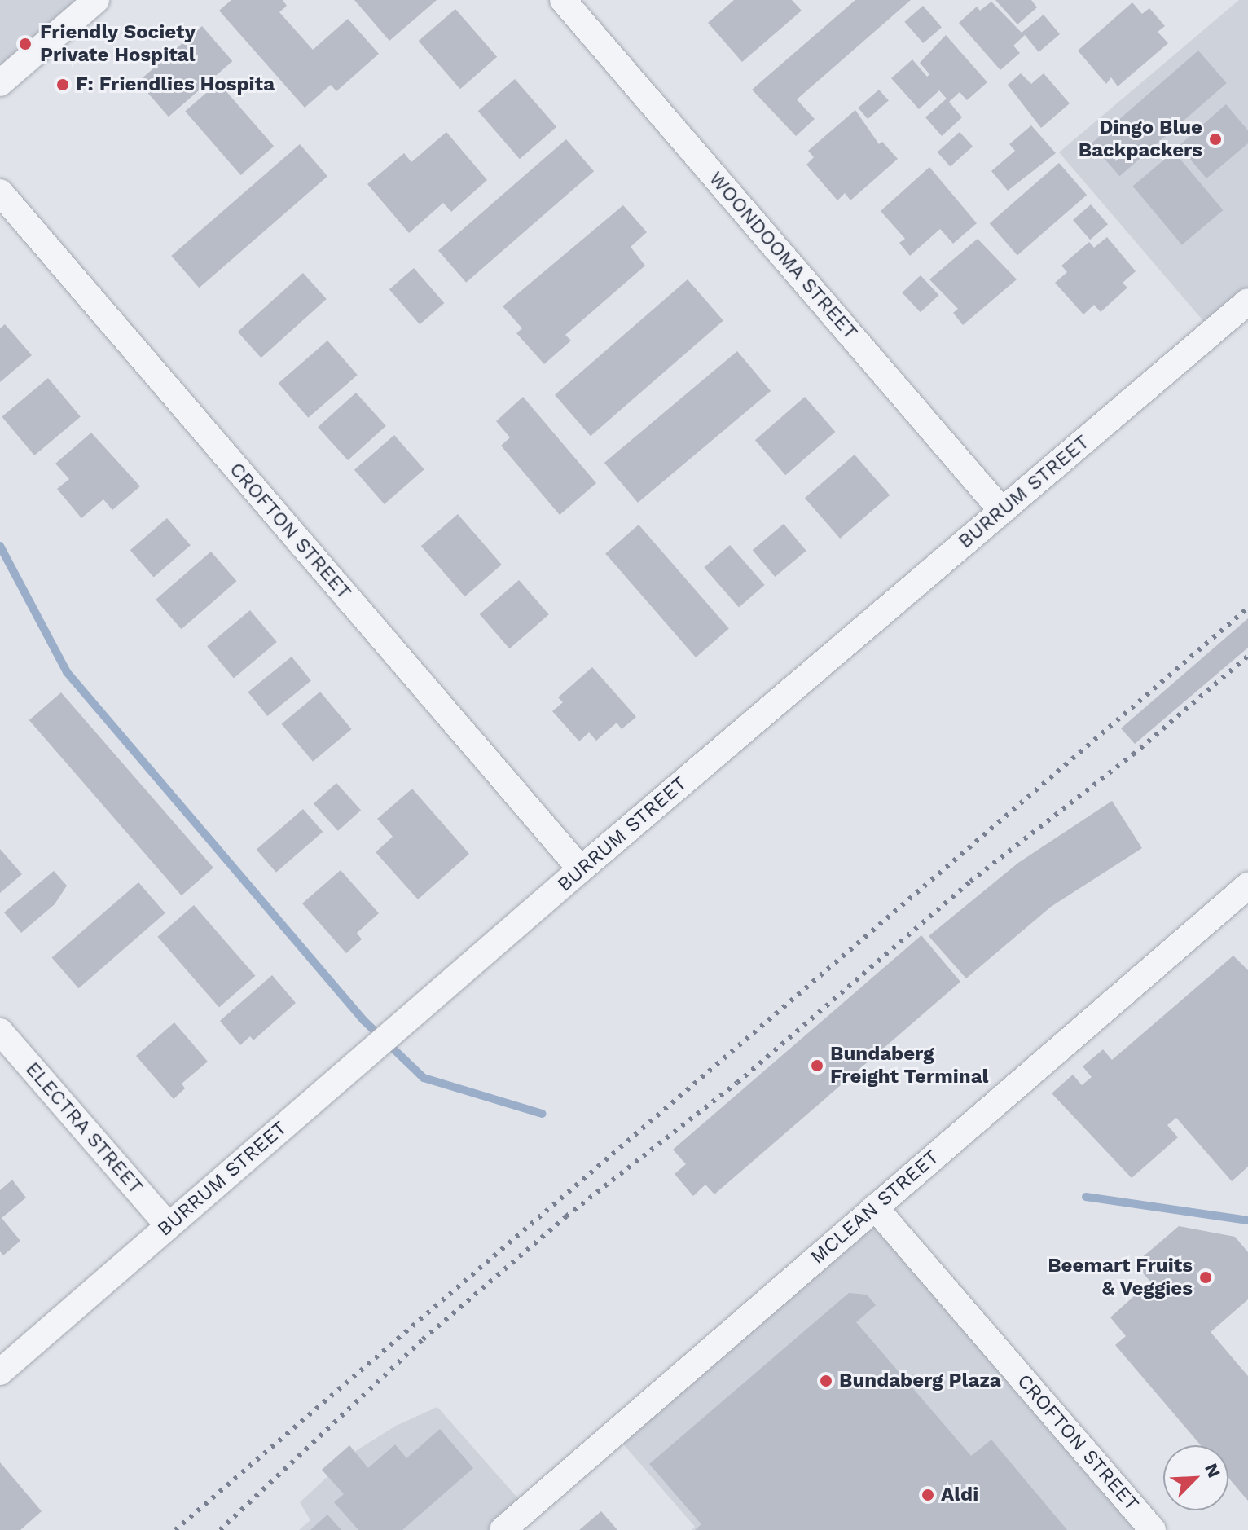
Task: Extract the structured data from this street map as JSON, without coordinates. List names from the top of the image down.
{
  "streets": {
    "street": [
      "WOONDOOMA STREET",
      "BURRUM STREET",
      "CROFTON STREET",
      "ELECTRA STREET",
      "MCLEAN STREET"
    ]
  },
  "crossings": [
    ["WOONDOOMA STREET", "BURRUM STREET"],
    ["BURRUM STREET", "CROFTON STREET"],
    ["BURRUM STREET", "ELECTRA STREET"],
    ["CROFTON STREET", "MCLEAN STREET"]
  ],
  "places": [
    "Friendly Society Private Hospital",
    "F: Friendlies Hospita",
    "Dingo Blue Backpackers",
    "Bundaberg Freight Terminal",
    "Beemart Fruits & Veggies",
    "Bundaberg Plaza",
    "Aldi"
  ],
  "north": "top right"
}
